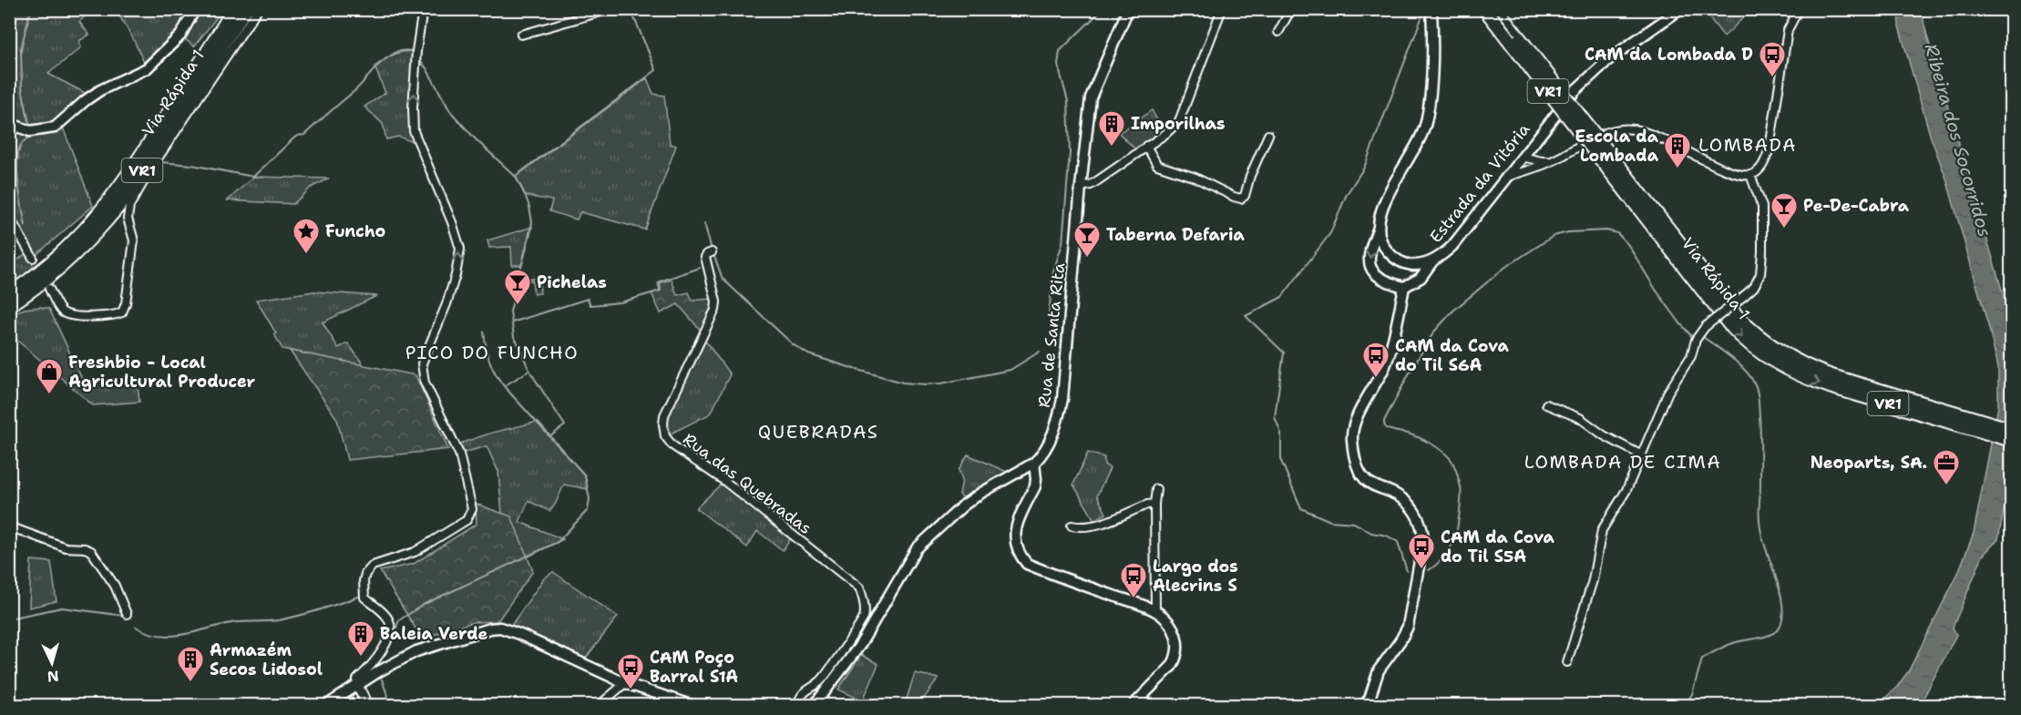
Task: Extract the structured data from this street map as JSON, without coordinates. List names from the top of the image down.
{
  "streets": {
    "highway": ["VR1", "Via Rápida 1"],
    "street": ["Estrada da Vitória", "Rua de Santa Rita", "Rua das Quebradas"]
  },
  "districts": [
    "LOMBADA",
    "PICO DO FUNCHO",
    "QUEBRADAS",
    "LOMBADA DE CIMA"
  ],
  "water": ["Ribeira dos Socorridos"],
  "places": {
    "bus stop": [
      "CAM da Lombada D",
      "CAM da Cova do Til S6A",
      "CAM da Cova do Til S5A",
      "Largo dos Alecrins S",
      "CAM Poço Barral S1A"
    ],
    "building": [
      "Imporilhas",
      "Escola da Lombada",
      "Baleia Verde",
      "Armazém Secos Lidosol"
    ],
    "bar": ["Pe-De-Cabra", "Taberna Defaria", "Pichelas"],
    "place": ["Funcho"],
    "shop": ["Freshbio - Local Agricultural Producer"],
    "office": ["Neoparts, SA."]
  },
  "north": "bottom"
}
